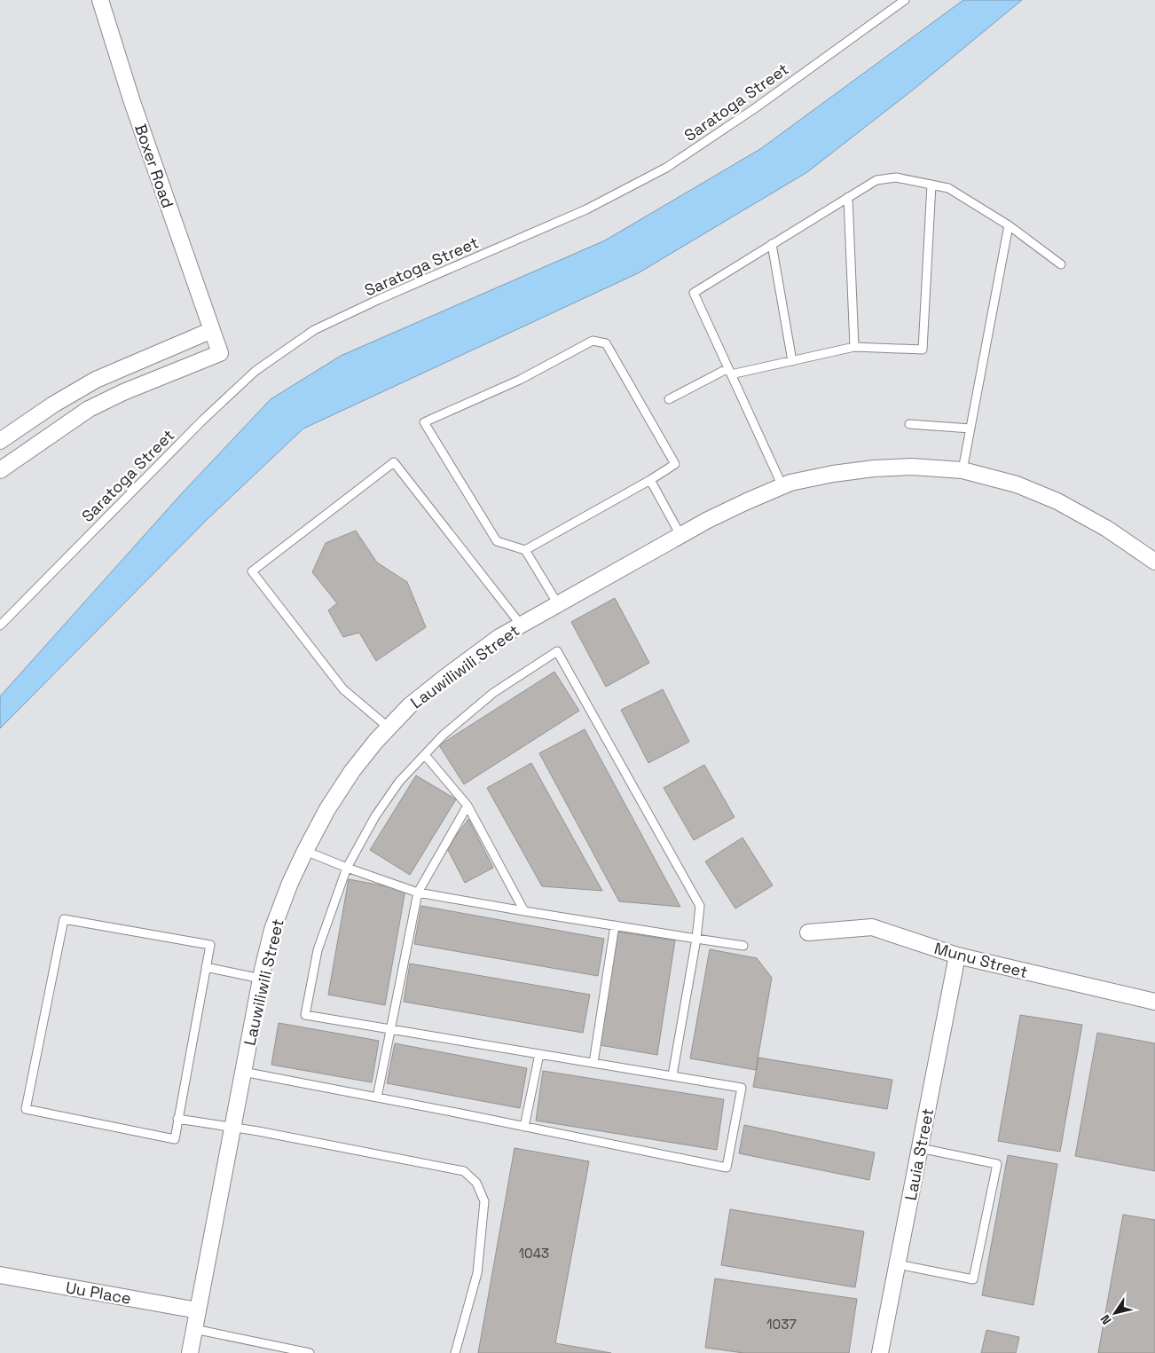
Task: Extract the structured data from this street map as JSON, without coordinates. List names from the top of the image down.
{
  "streets": {
    "street": [
      "Boxer Road",
      "Lauwiliwili Street",
      "Munu Street",
      "Lauia Street",
      "Uu Place"
    ],
    "lane": ["Saratoga Street"]
  },
  "crossings": [
    ["Lauwiliwili Street", "Uu Place"],
    ["Munu Street", "Lauia Street"]
  ],
  "house_numbers": ["1043", "1037"],
  "north": "bottom left"
}
